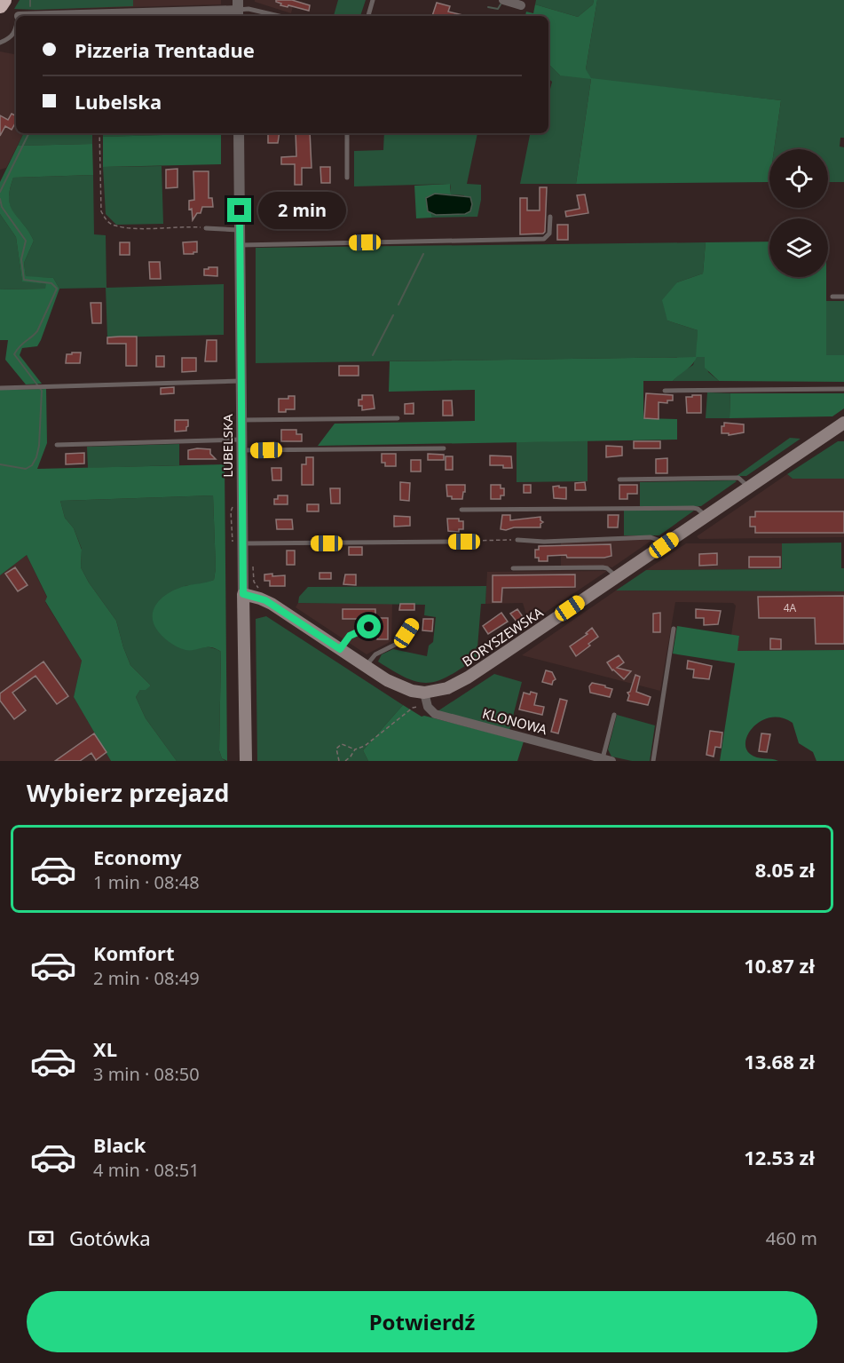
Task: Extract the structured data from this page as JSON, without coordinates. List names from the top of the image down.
{
  "streets": {
    "main road": ["LUBELSKA", "BORYSZEWSKA"],
    "street": ["KLONOWA"]
  },
  "crossings": [
    ["LUBELSKA", "BORYSZEWSKA"]
  ],
  "house_numbers": ["4A"],
  "page": {
    "banner": ["Pizzeria Trentadue", "Lubelska"],
    "bubble": "2 min",
    "heading": "Wybierz przejazd",
    "list": [
      {
        "name": "Economy",
        "note": "1 min · 08:48",
        "value": "8.05 zł"
      },
      {
        "name": "Komfort",
        "note": "2 min · 08:49",
        "value": "10.87 zł"
      },
      {
        "name": "XL",
        "note": "3 min · 08:50",
        "value": "13.68 zł"
      },
      {
        "name": "Black",
        "note": "4 min · 08:51",
        "value": "12.53 zł"
      }
    ],
    "pay": ["Gotówka", "460 m"],
    "buttons": "Potwierdź"
  }
}
